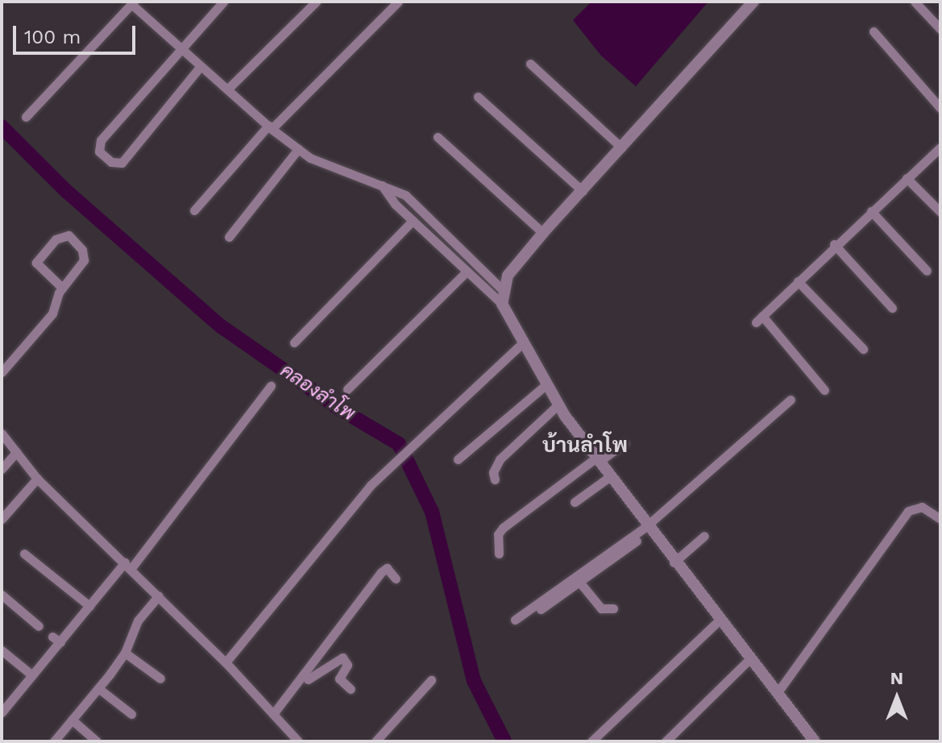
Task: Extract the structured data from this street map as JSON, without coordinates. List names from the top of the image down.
{
  "districts": ["บ้านลำโพ"],
  "water": ["คลองลำโพ"],
  "scale_bar": "100 m",
  "north": "top"
}
